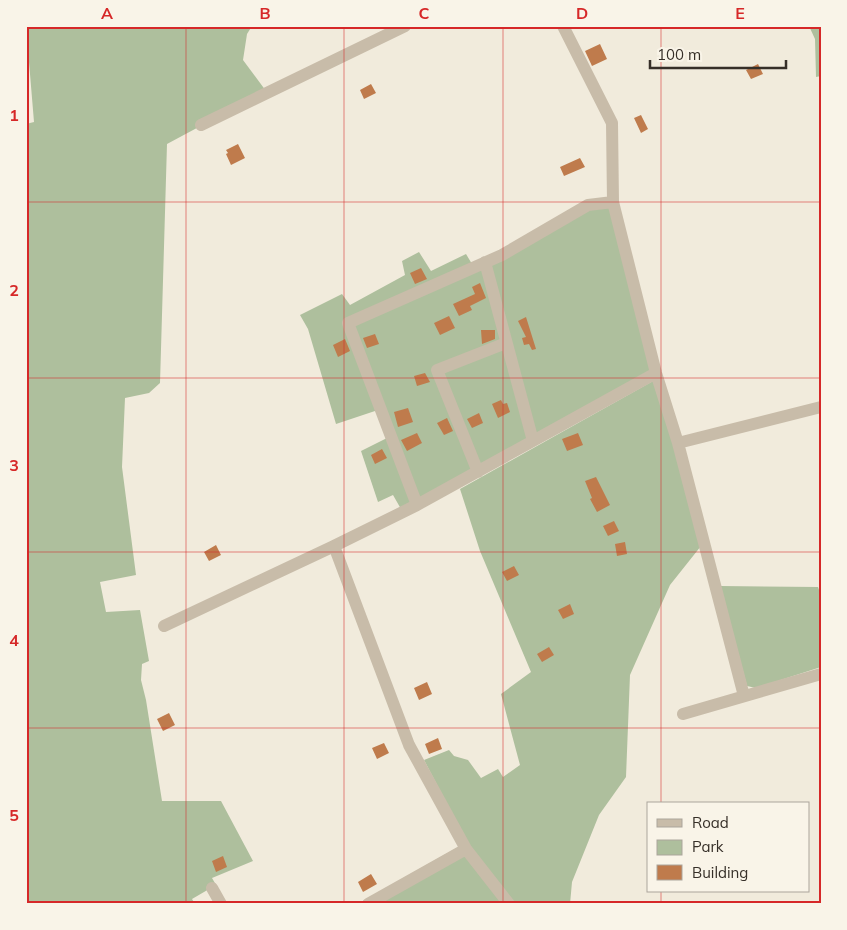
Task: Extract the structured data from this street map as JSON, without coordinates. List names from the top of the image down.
{
  "legend": ["Road", "Park", "Building"],
  "scale_bar": "100 m",
  "grid": {
    "columns": [
      "A",
      "B",
      "C",
      "D",
      "E"
    ],
    "rows": [
      "1",
      "2",
      "3",
      "4",
      "5"
    ]
  }
}
